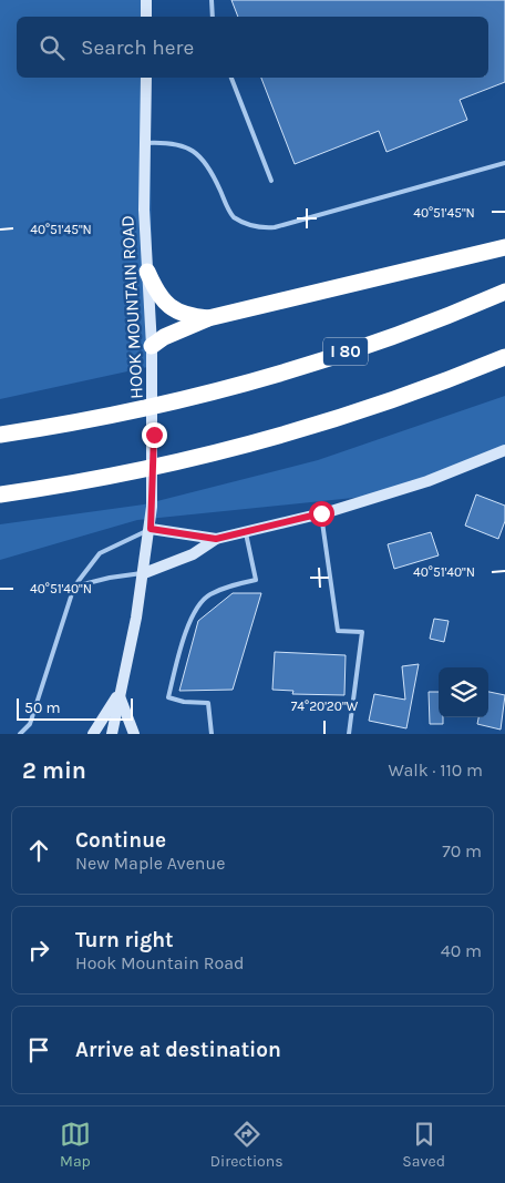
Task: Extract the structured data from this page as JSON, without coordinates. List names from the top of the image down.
{
  "streets": {
    "highway": ["I 80"],
    "main road": ["HOOK MOUNTAIN ROAD"]
  },
  "scale_bar": "50 m",
  "page": {
    "search": "Search here",
    "scale": "50 m",
    "heading": ["2 min", "Walk · 110 m"],
    "list": [
      ["Continue", "New Maple Avenue", "70 m"],
      ["Turn right", "Hook Mountain Road", "40 m"],
      "Arrive at destination"
    ],
    "nav": ["Map", "Directions", "Saved"]
  },
  "coordinates": ["40°51'45\"N", "40°51'40\"N", "74°20'20\"W"]
}
